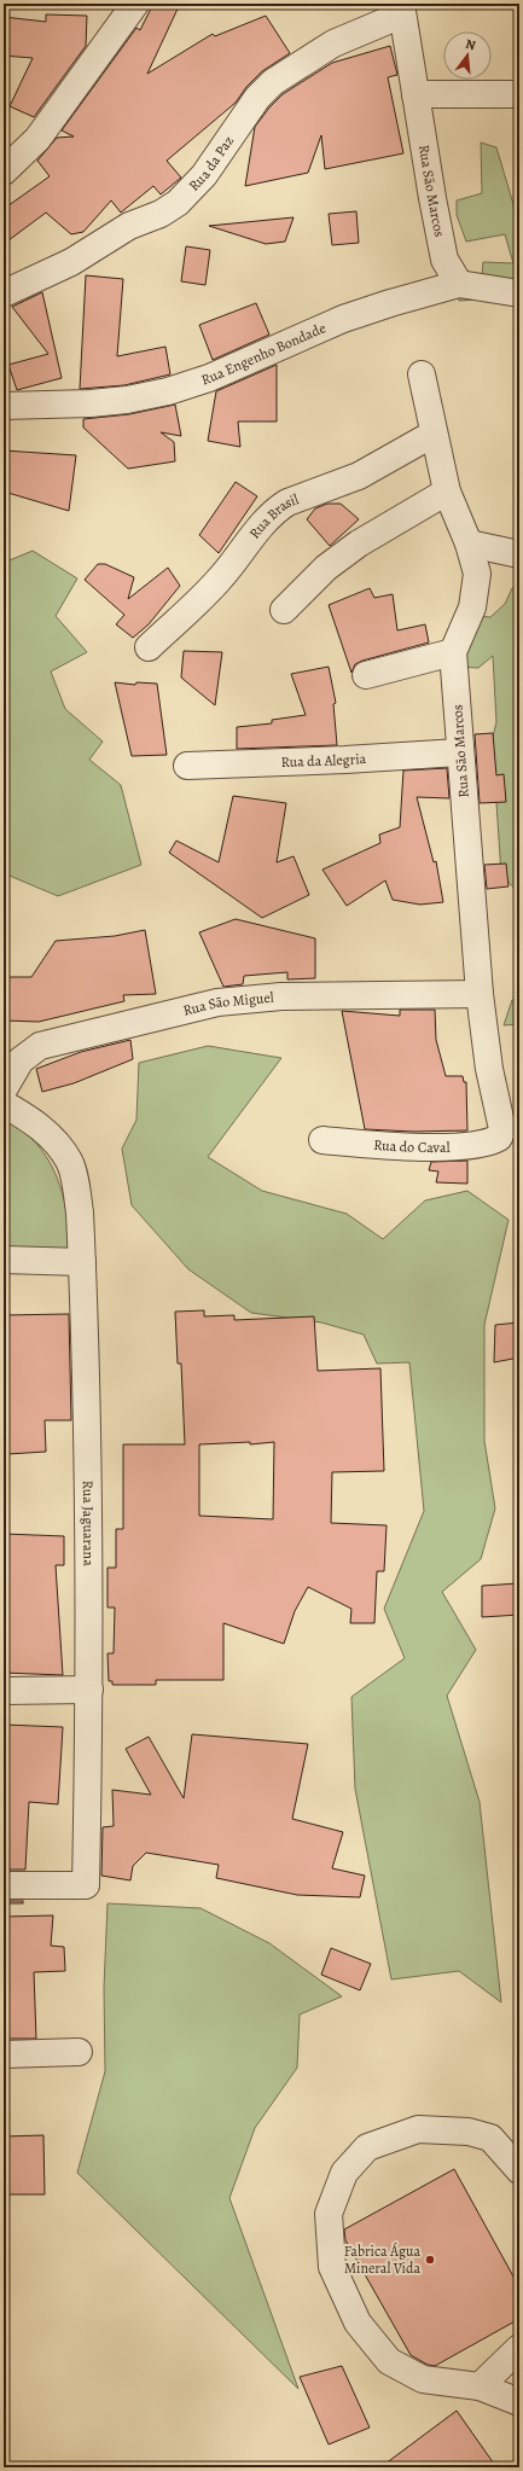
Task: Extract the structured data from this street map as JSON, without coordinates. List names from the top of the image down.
{
  "streets": {
    "street": [
      "Rua da Paz",
      "Rua São Marcos",
      "Rua Engenho Bondade",
      "Rua Brasil",
      "Rua da Alegria",
      "Rua São Miguel",
      "Rua do Caval",
      "Rua Jaguarana"
    ]
  },
  "crossings": [
    ["Rua da Paz", "Rua São Marcos"],
    ["Rua São Marcos", "Rua Engenho Bondade"],
    ["Rua São Marcos", "Rua Brasil"],
    ["Rua São Marcos", "Rua da Alegria"],
    ["Rua São Marcos", "Rua São Miguel"],
    ["Rua São Marcos", "Rua do Caval"]
  ],
  "places": ["Fabrica Água Mineral Vida"],
  "north": "top"
}
